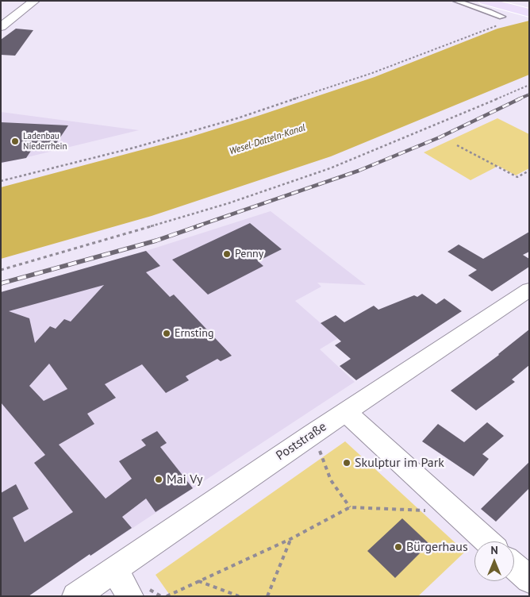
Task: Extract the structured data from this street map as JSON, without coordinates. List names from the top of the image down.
{
  "streets": {
    "street": ["Poststraße"]
  },
  "water": ["Wesel-Datteln-Kanal"],
  "places": [
    "Ladenbau Niederrhein",
    "Penny",
    "Ernsting",
    "Skulptur im Park",
    "Mai Vy",
    "Bürgerhaus"
  ],
  "north": "top"
}
